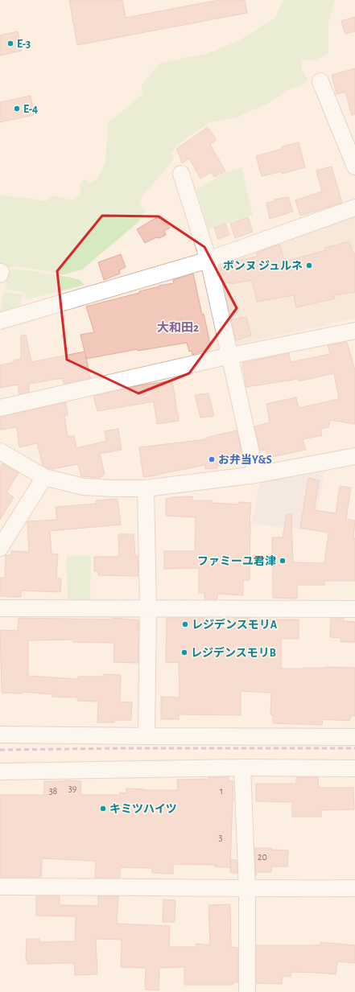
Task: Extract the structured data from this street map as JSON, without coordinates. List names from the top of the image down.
{
  "districts": ["大和田2"],
  "places": [
    "E-3",
    "E-4",
    "ボンヌ ジュルネ",
    "お弁当Y&S",
    "ファミーユ君津",
    "レジデンスモリA",
    "レジデンスモリB",
    "キミツハイツ"
  ],
  "house_numbers": [
    "39",
    "38",
    "1",
    "3",
    "20"
  ]
}
